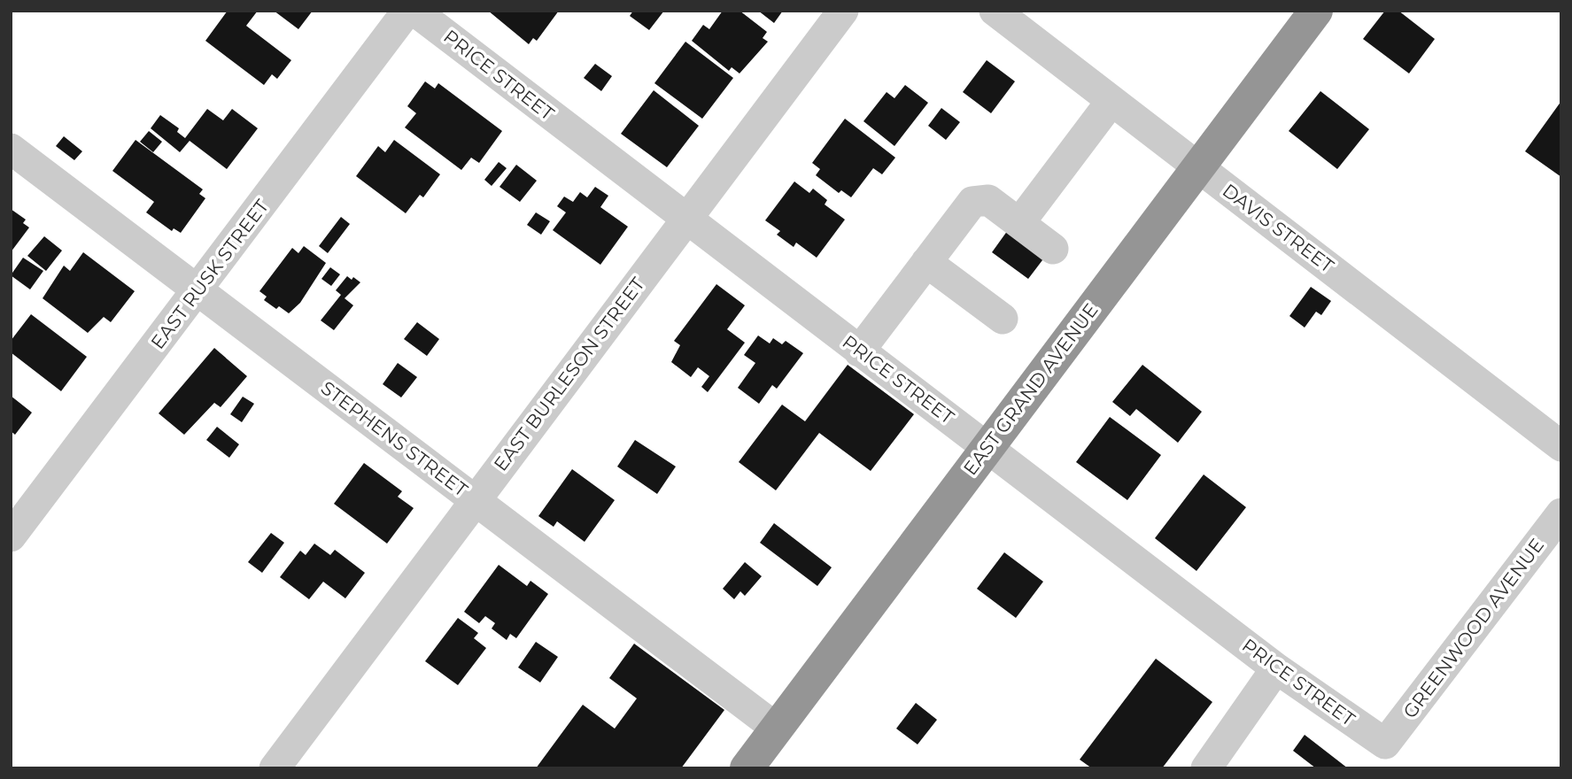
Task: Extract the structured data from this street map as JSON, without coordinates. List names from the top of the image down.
{
  "streets": {
    "highway": ["EAST GRAND AVENUE"],
    "street": [
      "PRICE STREET",
      "DAVIS STREET",
      "EAST RUSK STREET",
      "EAST BURLESON STREET",
      "STEPHENS STREET",
      "GREENWOOD AVENUE"
    ]
  },
  "crossings": [
    ["PRICE STREET", "EAST BURLESON STREET"],
    ["PRICE STREET", "EAST GRAND AVENUE"],
    ["PRICE STREET", "GREENWOOD AVENUE"],
    ["DAVIS STREET", "EAST GRAND AVENUE"],
    ["EAST RUSK STREET", "STEPHENS STREET"],
    ["EAST BURLESON STREET", "STEPHENS STREET"],
    ["EAST GRAND AVENUE", "STEPHENS STREET"]
  ]
}
